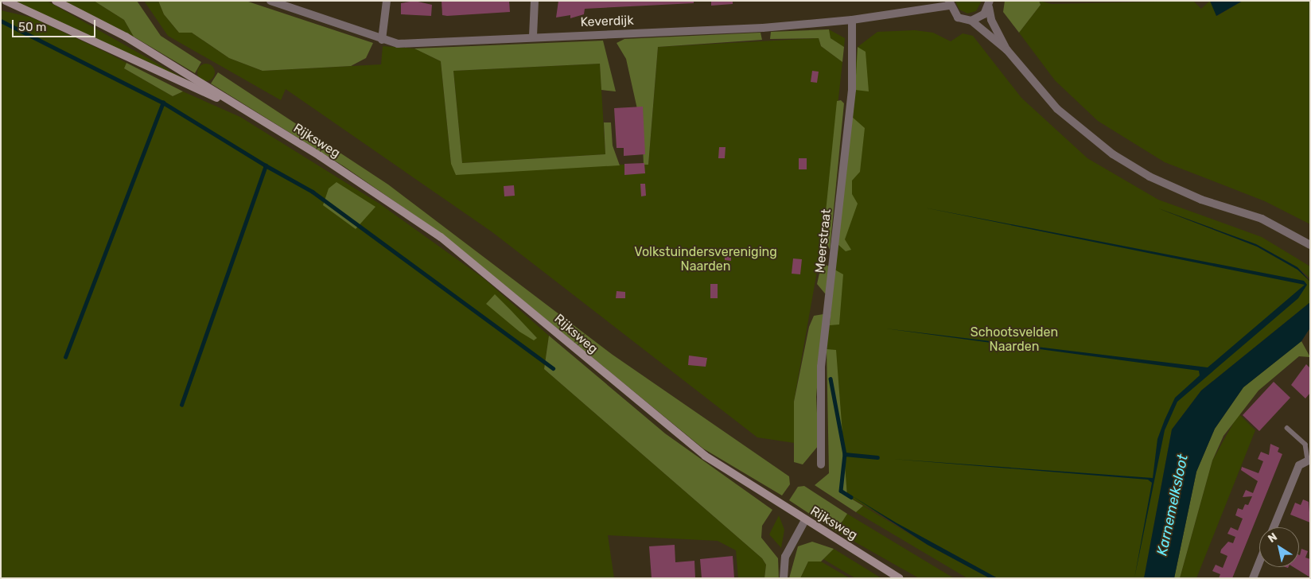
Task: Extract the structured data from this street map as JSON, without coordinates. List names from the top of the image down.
{
  "streets": {
    "main road": ["Rijksweg"],
    "street": ["Keverdijk", "Meerstraat"]
  },
  "crossings": [
    ["Keverdijk", "Meerstraat"]
  ],
  "water": ["Karnemelksloot"],
  "parks": ["Volkstuindersvereniging Naarden", "Schootsvelden Naarden"],
  "scale_bar": "50 m",
  "north": "top left"
}
